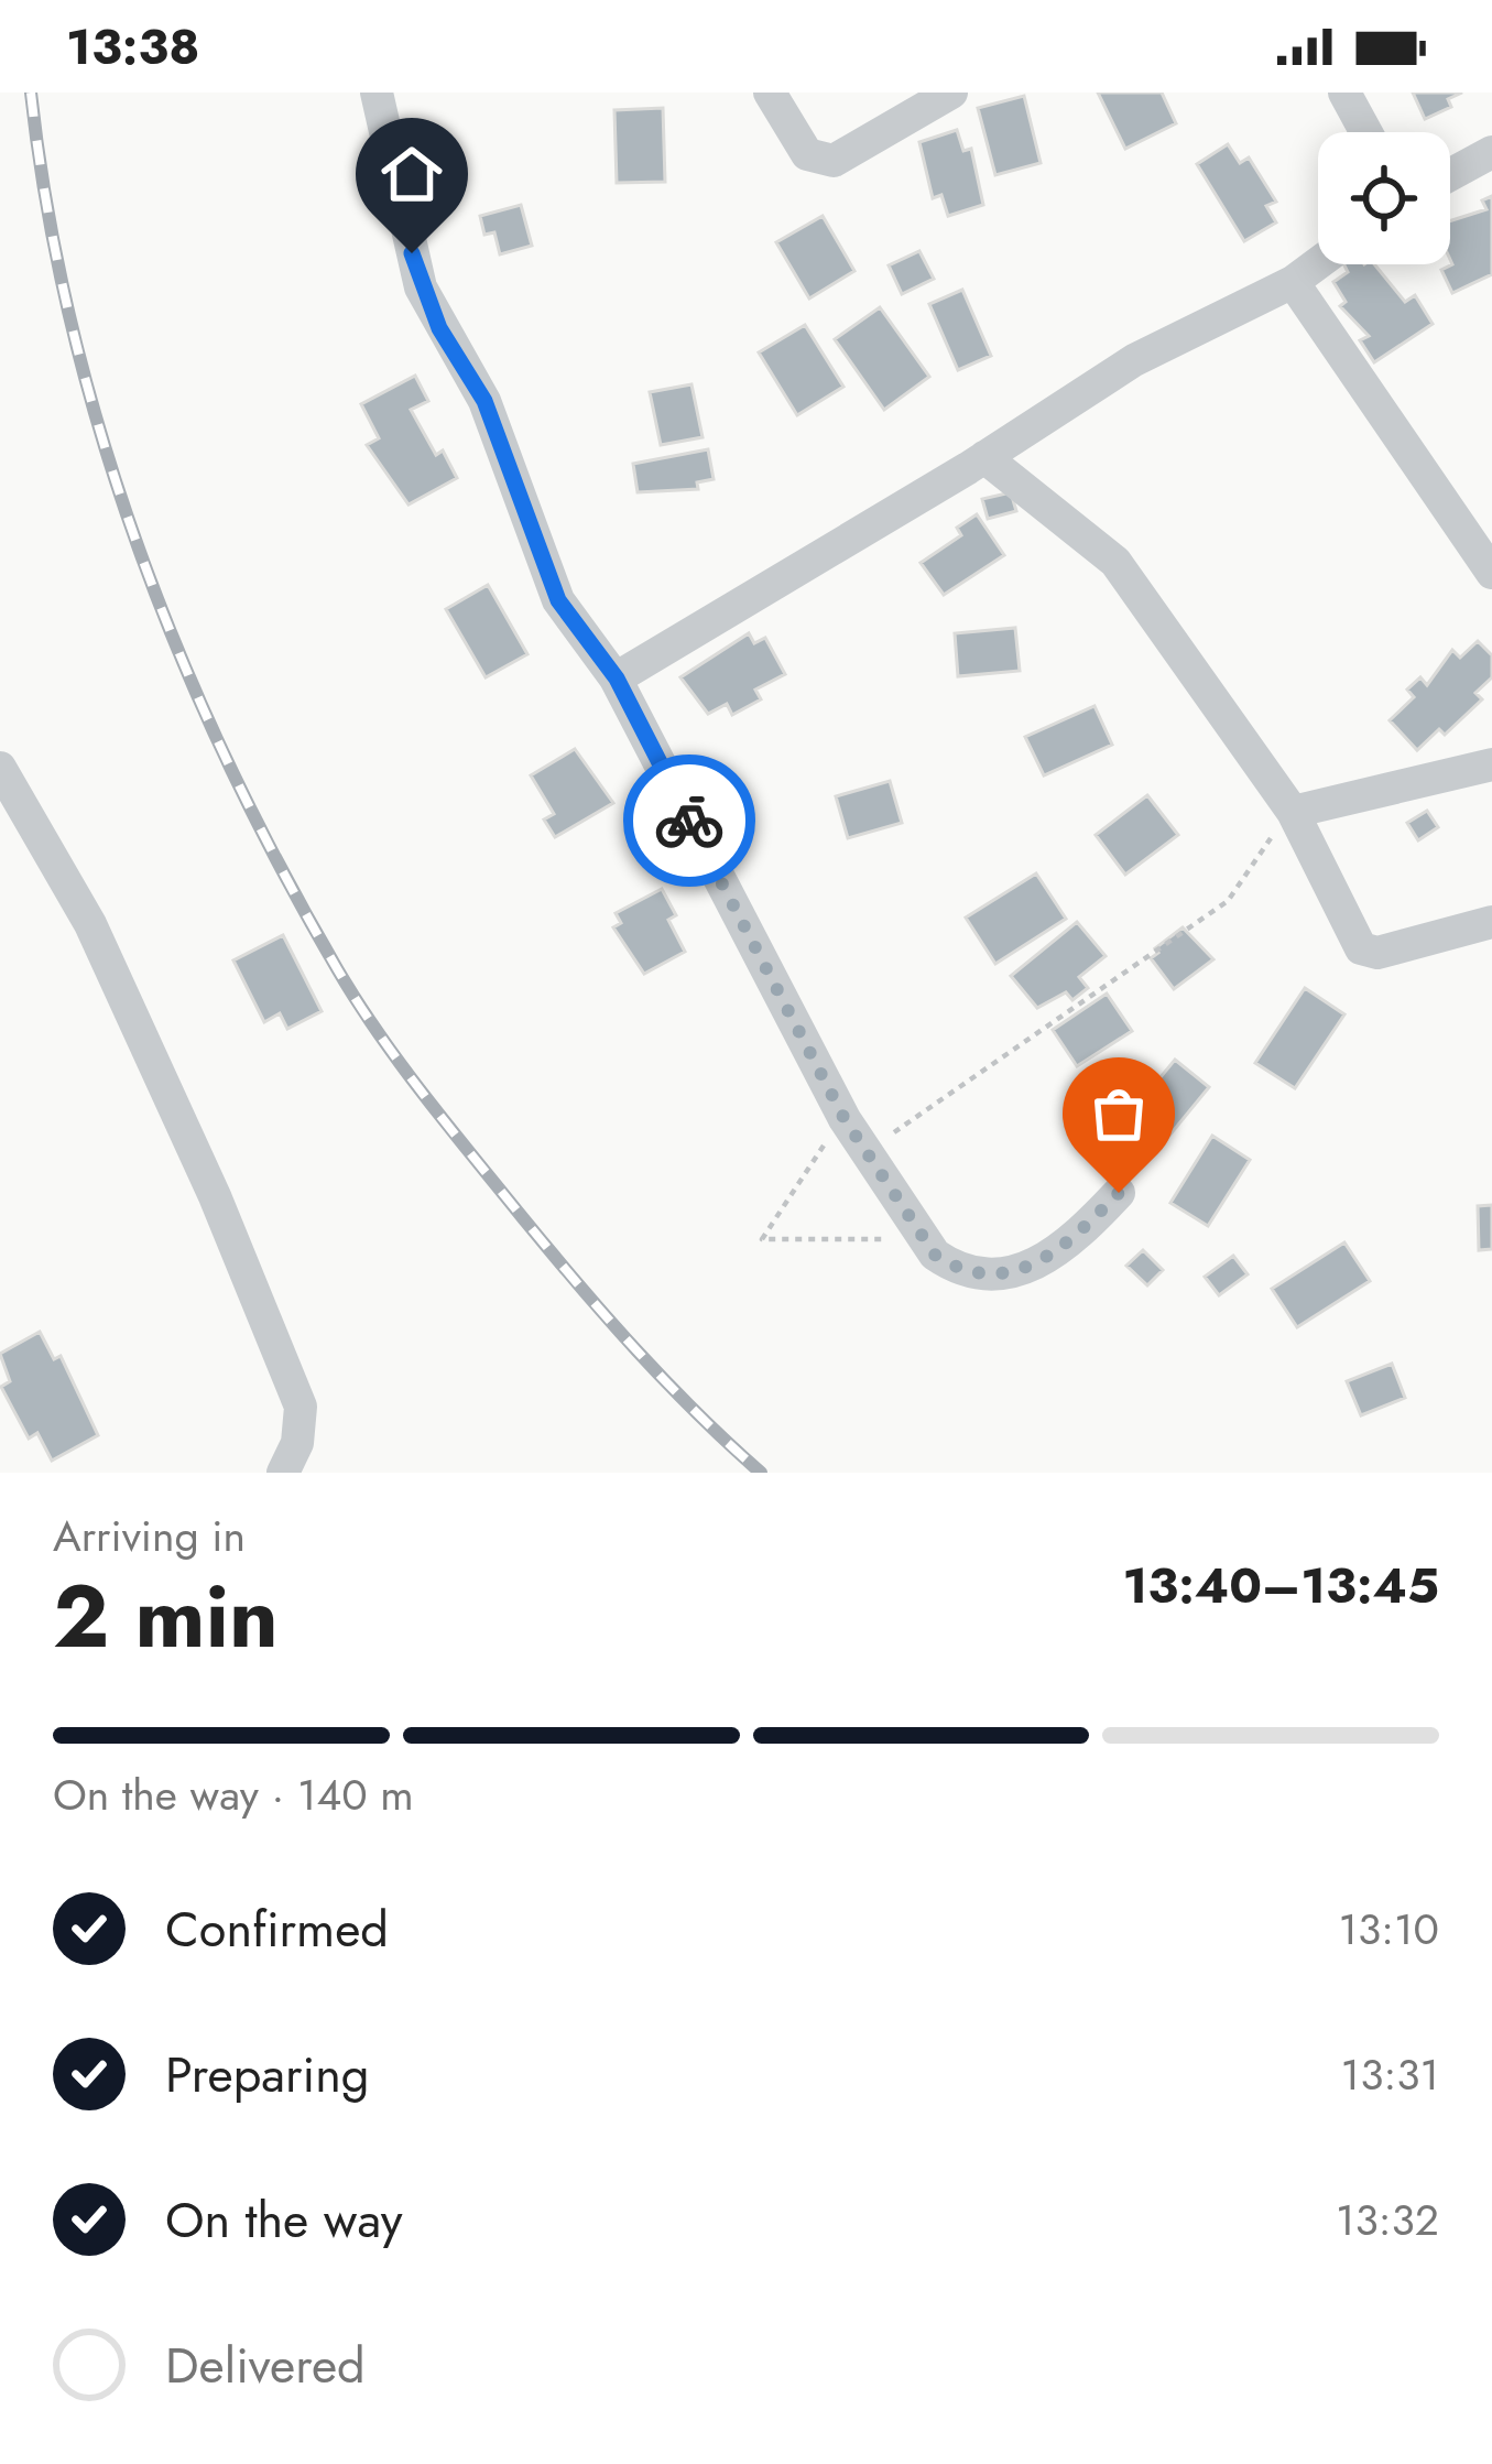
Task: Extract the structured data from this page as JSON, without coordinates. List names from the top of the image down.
{
  "page": {
    "status": "13:38",
    "heading": ["2 min", "Arriving in", "13:40–13:45"],
    "bar": "On the way · 140 m",
    "list": [
      ["Confirmed", "13:10"],
      ["Preparing", "13:31"],
      ["On the way", "13:32"],
      "Delivered"
    ]
  }
}
